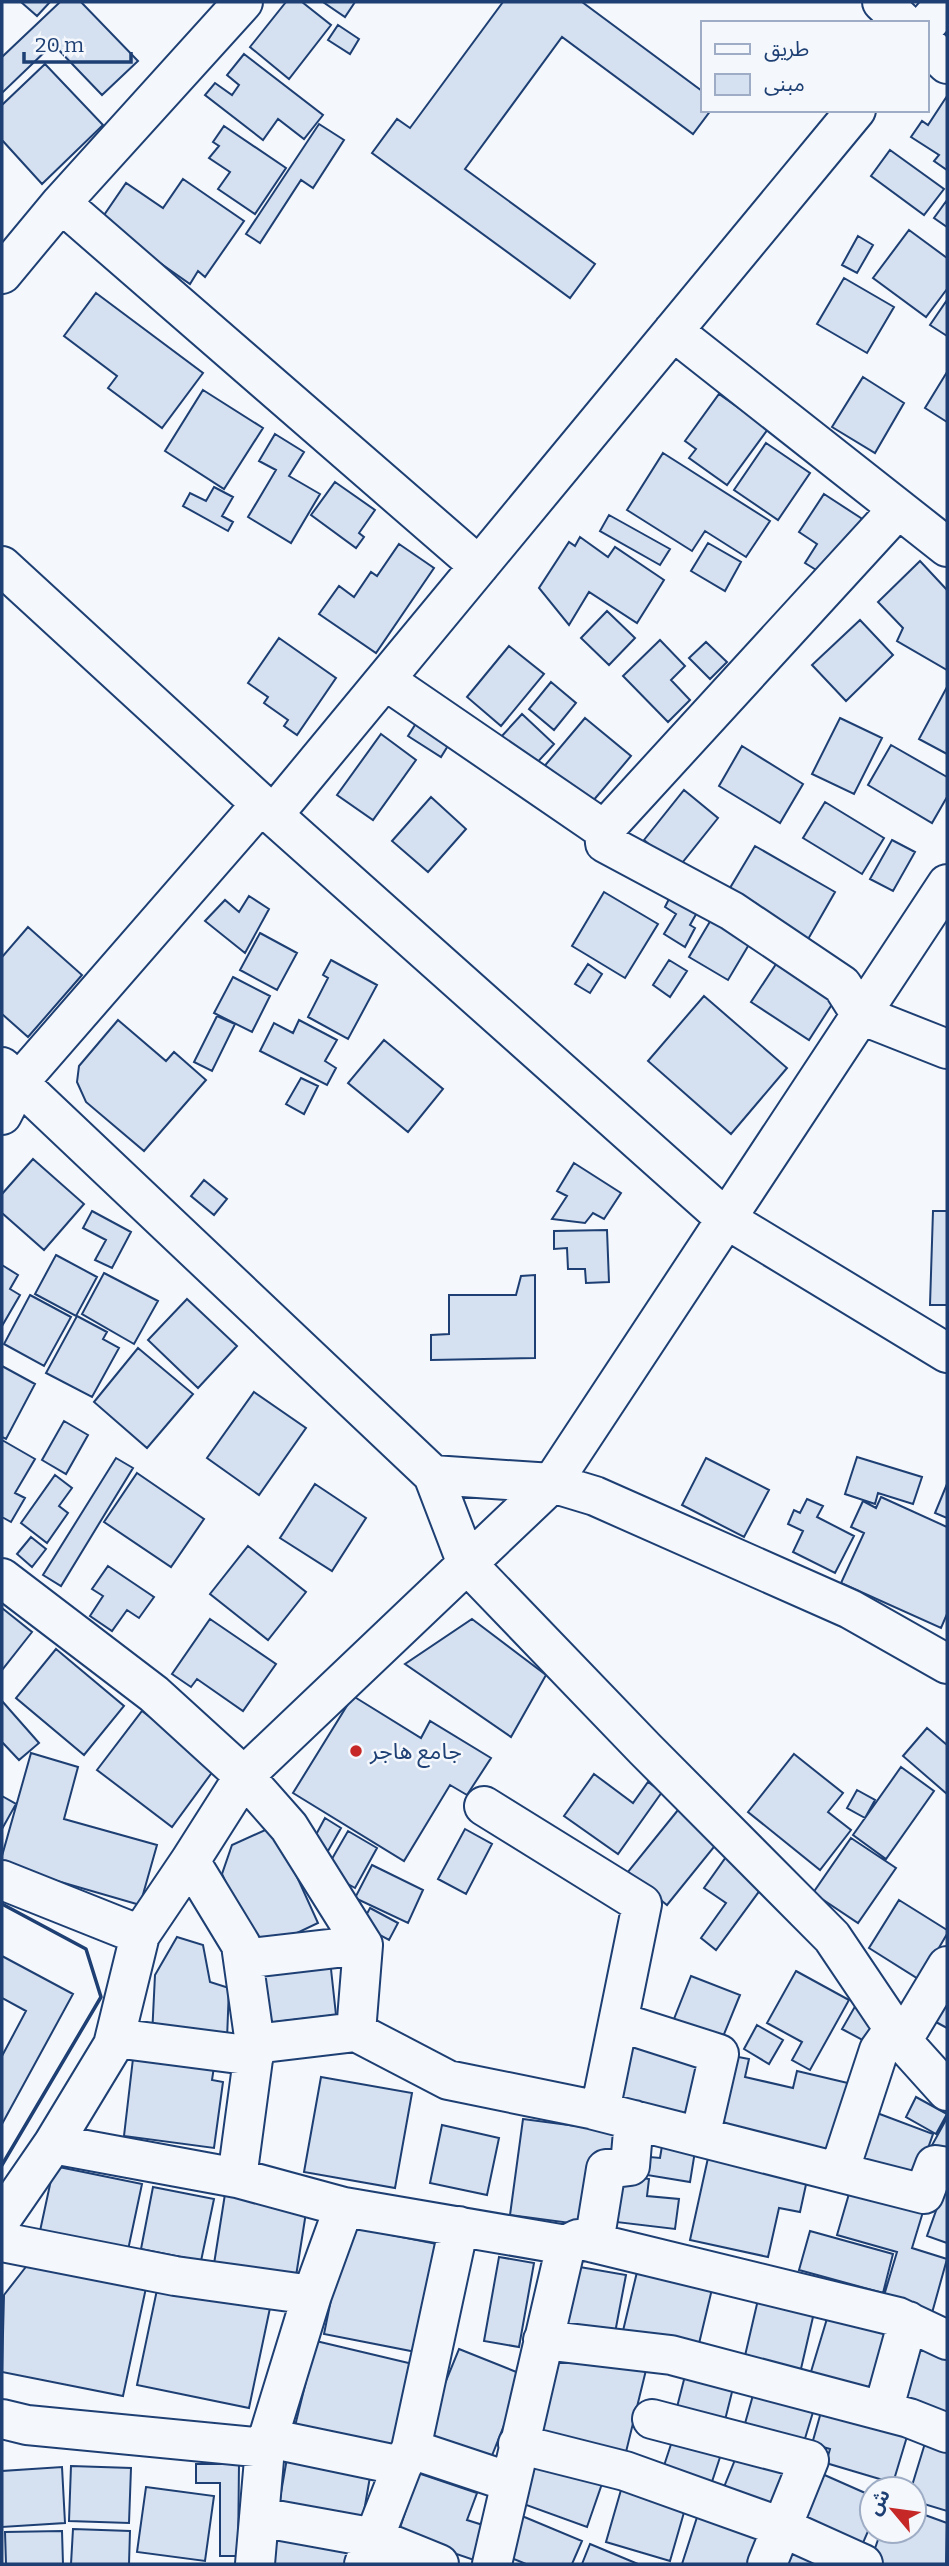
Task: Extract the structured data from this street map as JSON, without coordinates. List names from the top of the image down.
{
  "places": ["جامع هاجر"],
  "legend": ["طريق", "مبنى"],
  "scale_bar": "20 m",
  "north": "top left"
}
